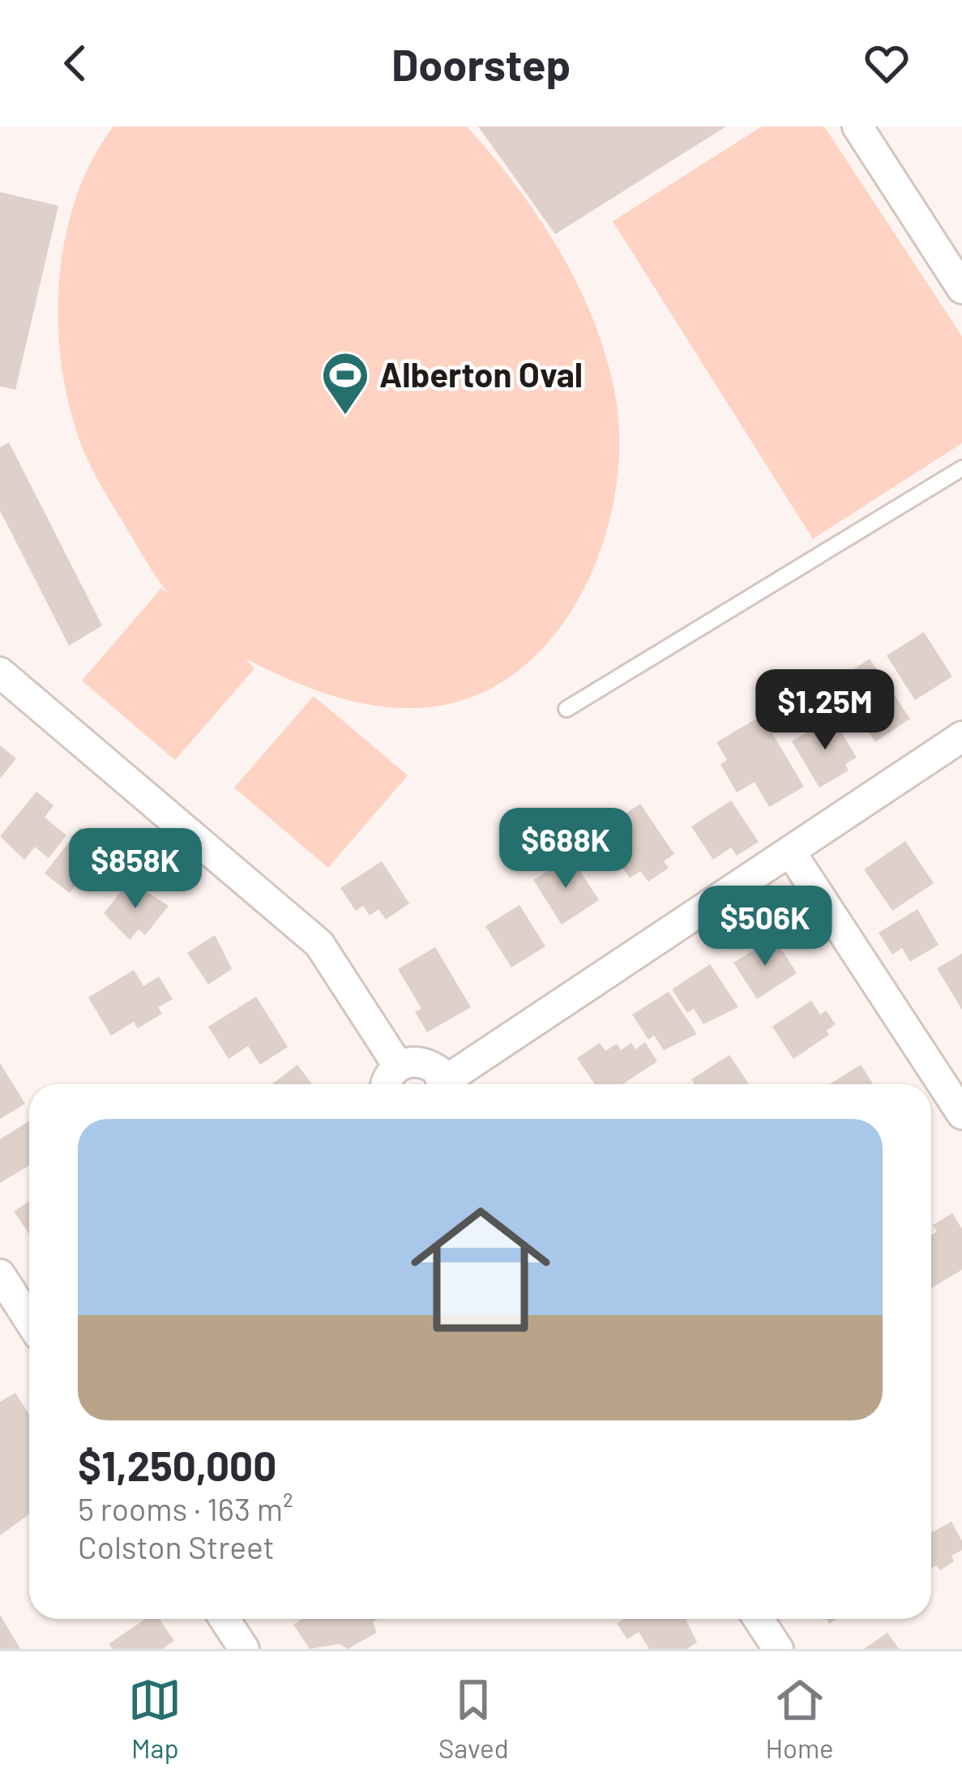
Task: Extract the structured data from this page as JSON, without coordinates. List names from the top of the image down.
{
  "places": {
    "sports": ["Alberton Oval"]
  },
  "page": {
    "header": "Doorstep",
    "price": [
      "$1.25M",
      "$688K",
      "$858K",
      "$506K"
    ],
    "list": [
      {
        "name": "$1,250,000",
        "note": "5 rooms · 163 m² · Colston Street"
      }
    ],
    "tabs": ["Map", "Saved", "Home"]
  }
}
